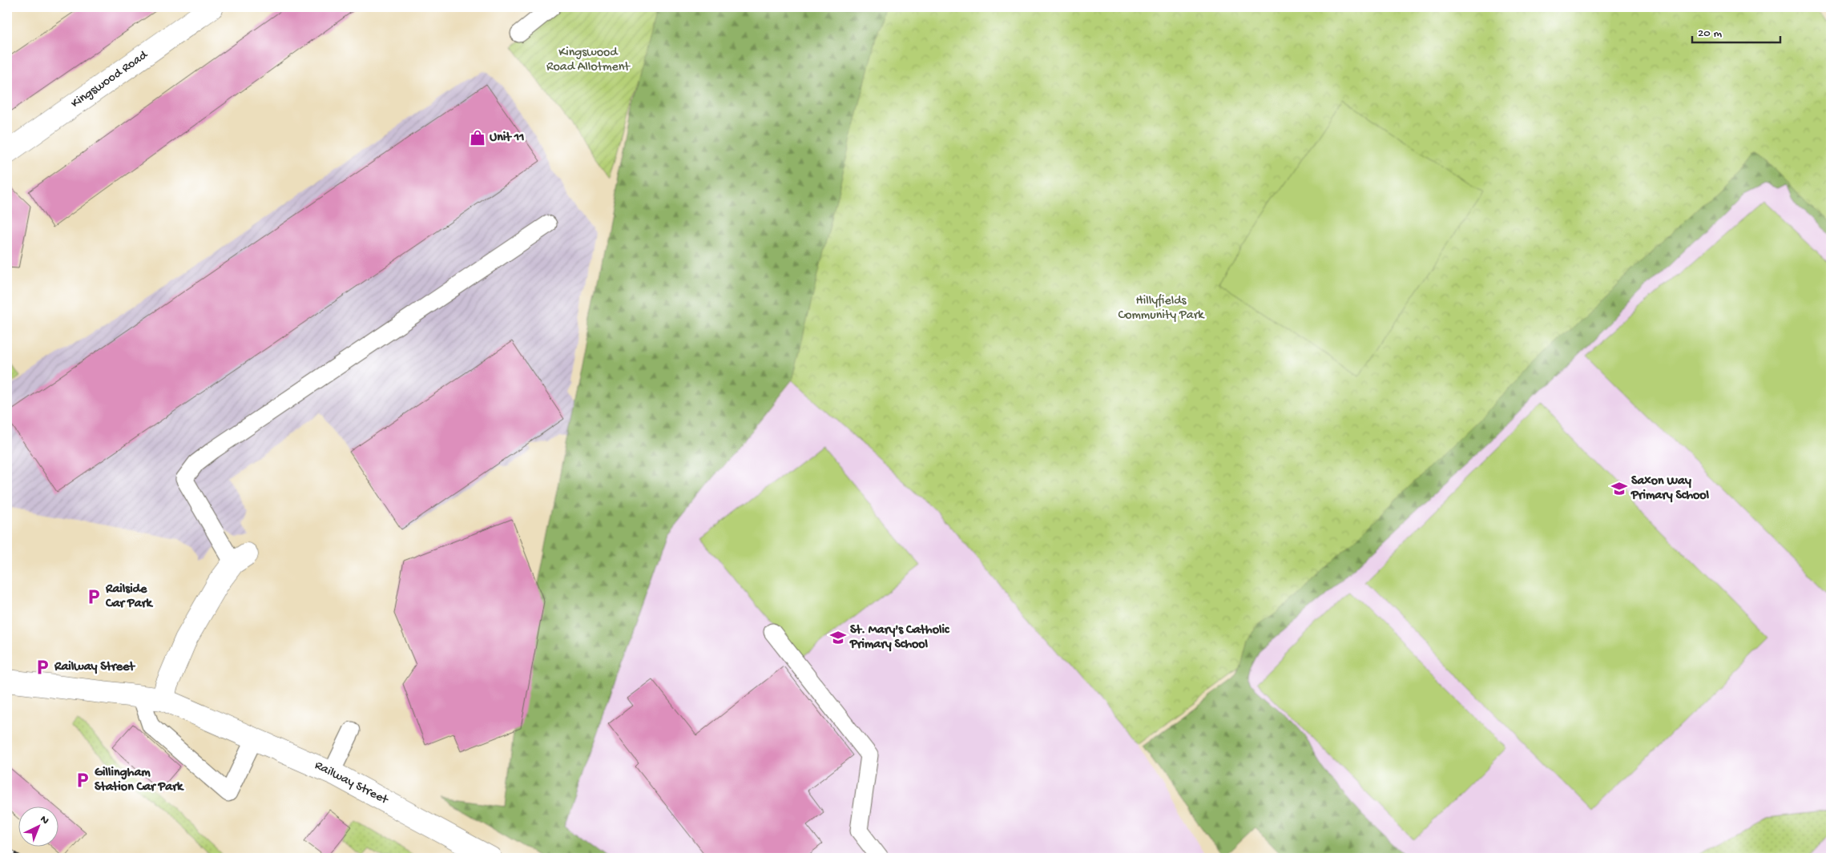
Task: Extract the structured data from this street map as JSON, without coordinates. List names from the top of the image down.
{
  "streets": {
    "street": ["Kingswood Road", "Railway Street"]
  },
  "parks": ["Kingswood Road Allotment", "Hillyfields Community Park"],
  "places": {
    "shop": ["Unit 11"],
    "school or university": ["Saxon Way Primary School", "St. Mary's Catholic Primary School"],
    "parking": ["Railside Car Park", "Railway Street", "Gillingham Station Car Park"]
  },
  "scale_bar": "20 m",
  "north": "top right"
}
